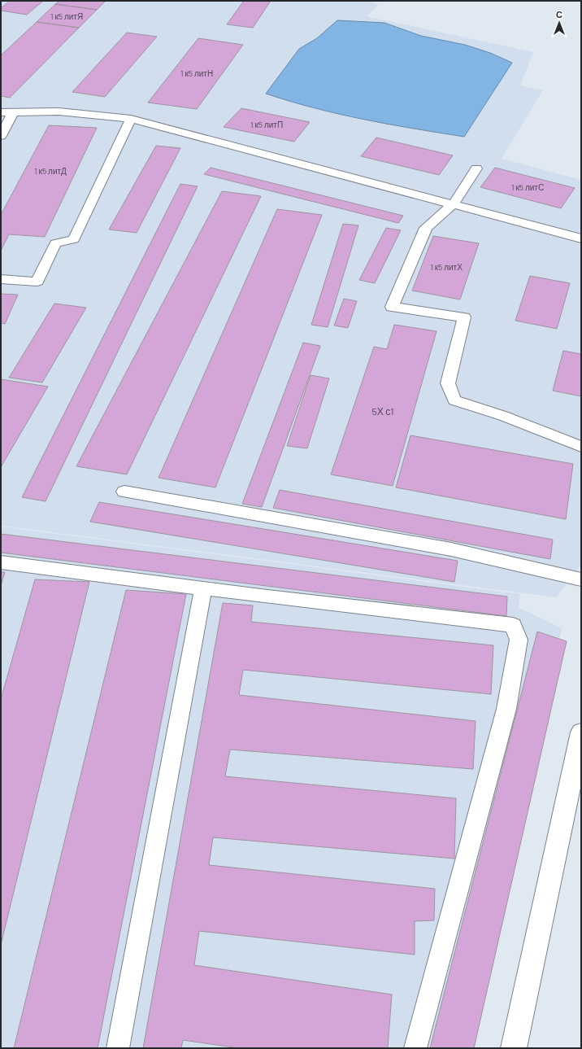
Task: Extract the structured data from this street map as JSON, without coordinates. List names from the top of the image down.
{
  "house_numbers": [
    "1 к5 литЯ",
    "1 к5 литН",
    "1 к5 литП",
    "1 к5 литД",
    "1 к5 литС",
    "1 к5 литХ",
    "5Х с1"
  ],
  "north": "top"
}
